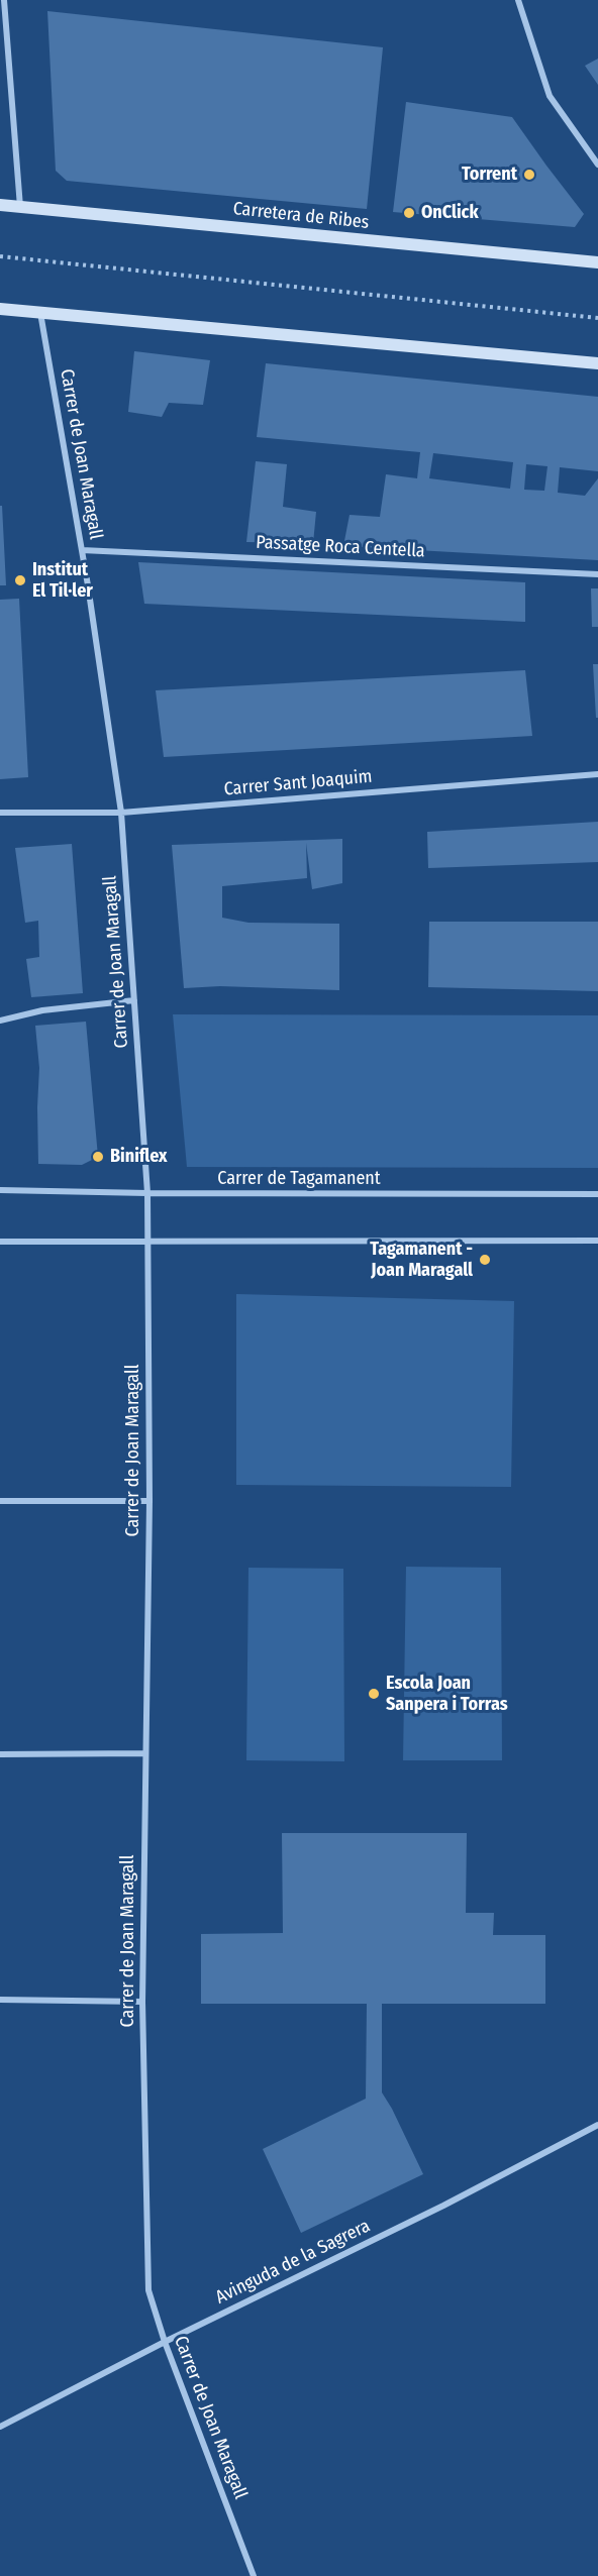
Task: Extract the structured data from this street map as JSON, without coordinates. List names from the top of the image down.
{
  "streets": {
    "street": [
      "Carretera de Ribes",
      "Carrer de Joan Maragall",
      "Passatge Roca Centella",
      "Carrer Sant Joaquim",
      "Carrer de Tagamanent",
      "Avinguda de la Sagrera"
    ]
  },
  "crossings": [
    ["Carrer de Joan Maragall", "Passatge Roca Centella"],
    ["Carrer de Joan Maragall", "Carrer Sant Joaquim"],
    ["Carrer de Joan Maragall", "Carrer de Tagamanent"],
    ["Carrer de Joan Maragall", "Avinguda de la Sagrera"]
  ],
  "places": [
    "Torrent",
    "OnClick",
    "Institut El Til·ler",
    "Biniflex",
    "Tagamanent - Joan Maragall",
    "Escola Joan Sanpera i Torras"
  ]
}
